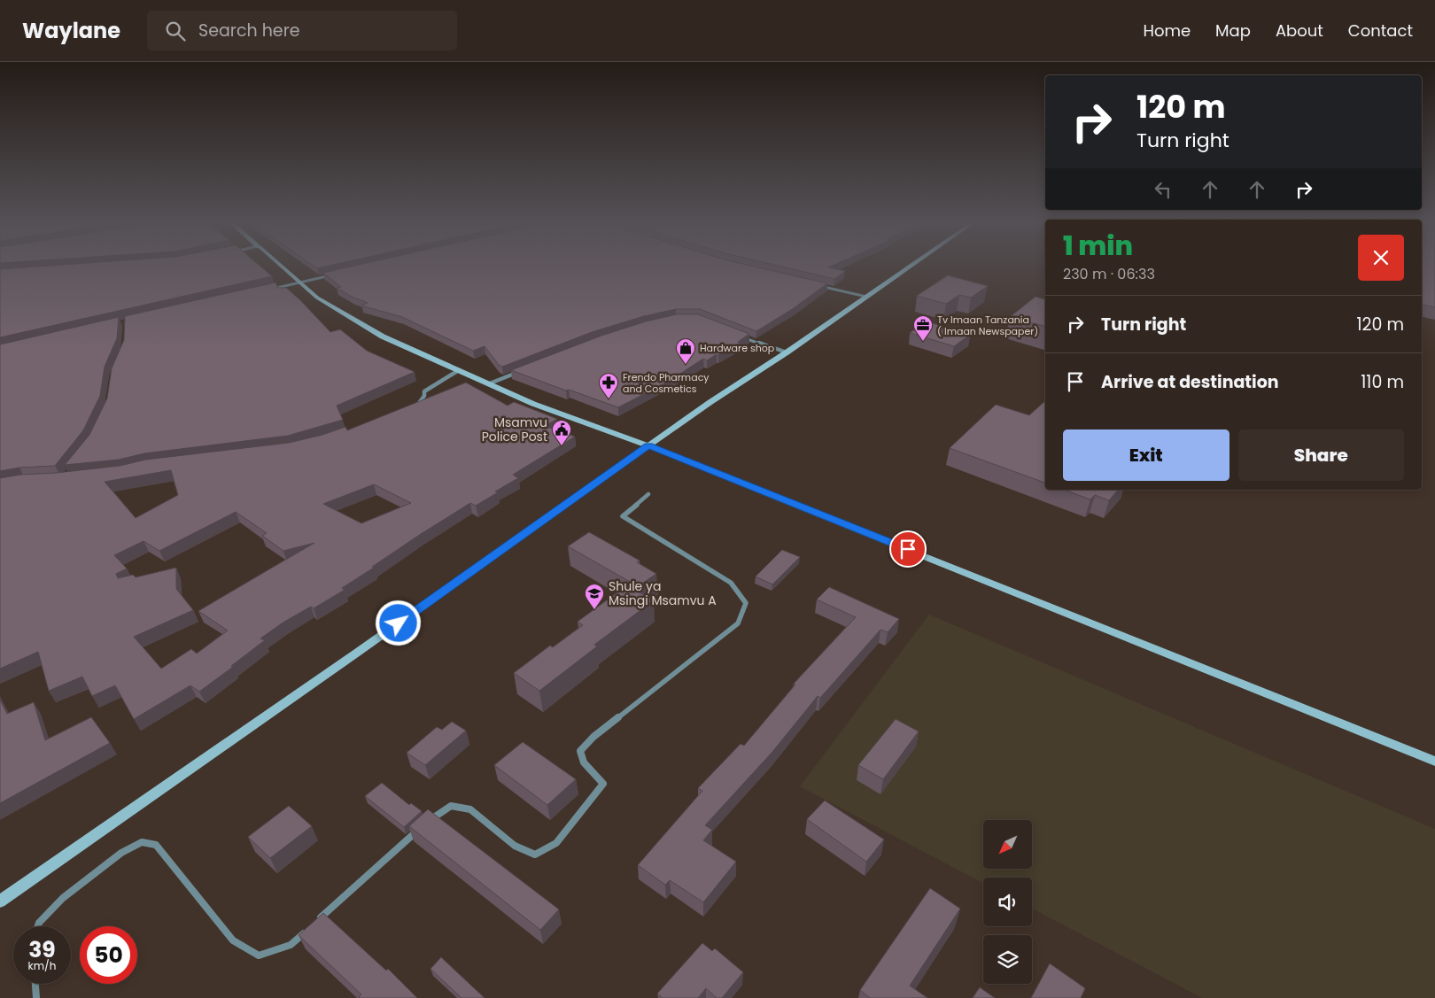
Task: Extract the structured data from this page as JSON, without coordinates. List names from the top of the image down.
{
  "places": {
    "office": ["Tv Imaan Tanzania ( Imaan Newspaper)"],
    "shop": ["Hardware shop"],
    "pharmacy": ["Frendo Pharmacy and Cosmetics"],
    "public building": ["Msamvu Police Post"],
    "school or university": ["Shule ya Msingi Msamvu A"]
  },
  "north": "bottom left",
  "page": {
    "header": "Waylane",
    "search": "Search here",
    "nav": [
      "Home",
      "Map",
      "About",
      "Contact"
    ],
    "turn": ["120 m", "Turn right"],
    "heading": ["1 min", "230 m · 06:33"],
    "list": [
      {
        "name": "Turn right",
        "value": "120 m"
      },
      {
        "name": "Arrive at destination",
        "value": "110 m"
      }
    ],
    "buttons": ["Exit", "Share"],
    "speed": "39 km/h",
    "limit": "50"
  }
}
